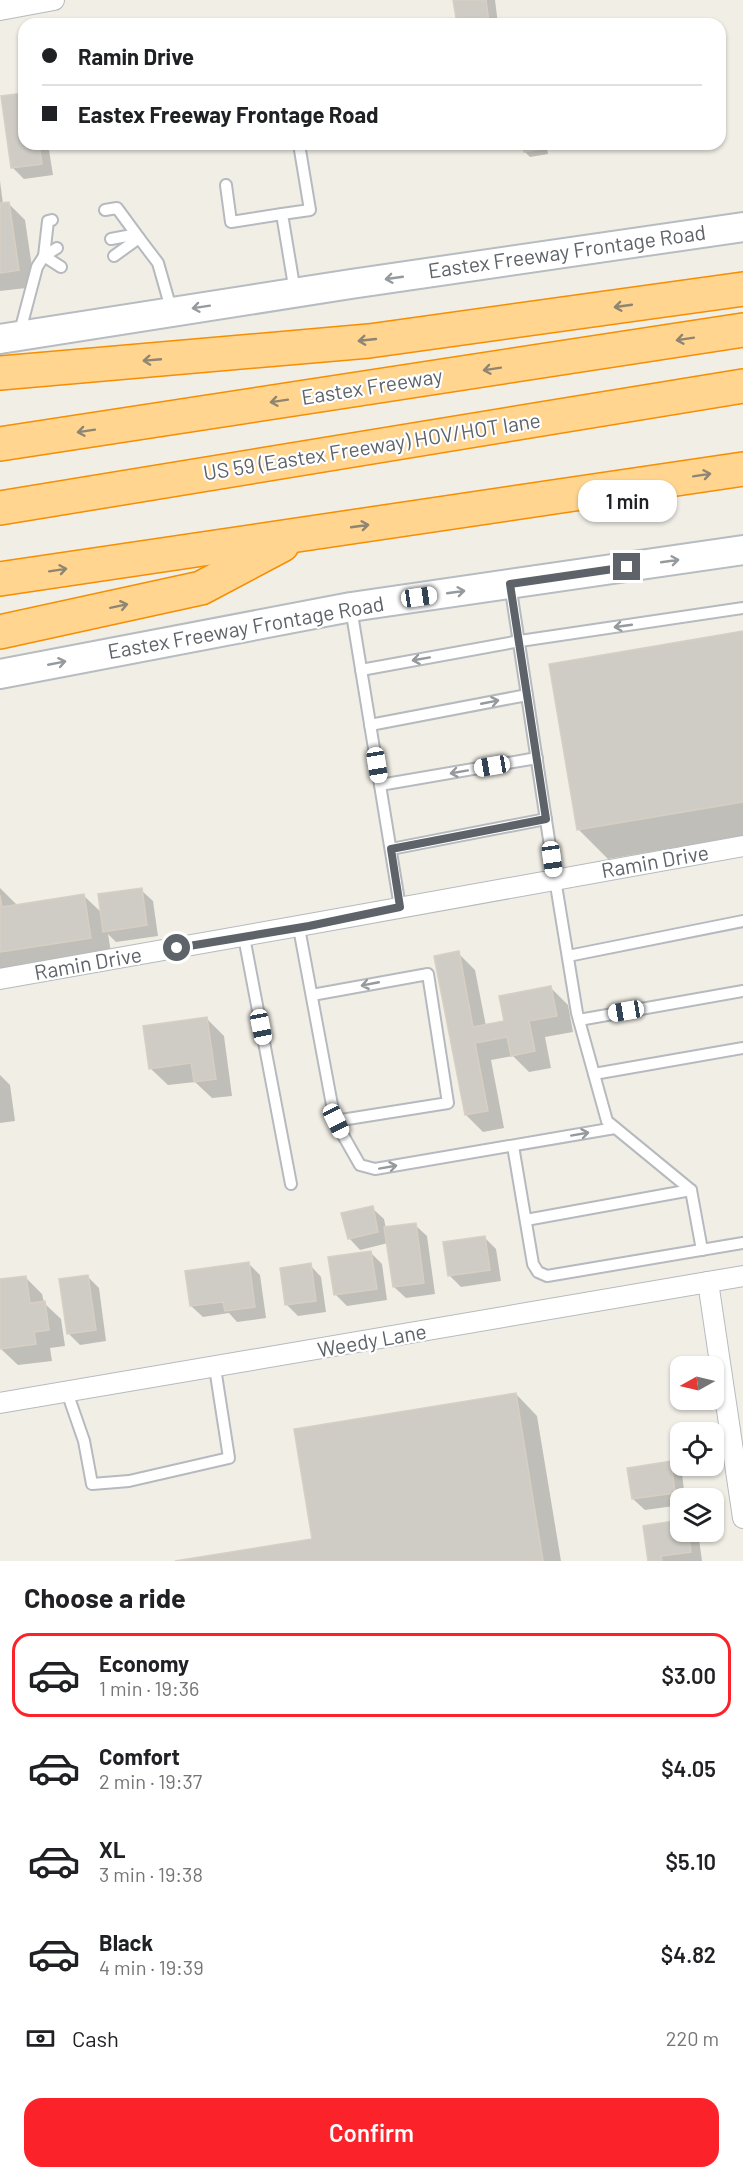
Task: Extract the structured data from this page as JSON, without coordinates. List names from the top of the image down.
{
  "streets": {
    "highway": ["Eastex Freeway", "US 59 (Eastex Freeway) HOV/HOT lane"],
    "main road": ["Eastex Freeway Frontage Road"],
    "street": ["Ramin Drive", "Weedy Lane"]
  },
  "north": "left",
  "page": {
    "banner": ["Ramin Drive", "Eastex Freeway Frontage Road"],
    "bubble": "1 min",
    "heading": "Choose a ride",
    "list": [
      {
        "name": "Economy",
        "note": "1 min · 19:36",
        "value": "$3.00"
      },
      {
        "name": "Comfort",
        "note": "2 min · 19:37",
        "value": "$4.05"
      },
      {
        "name": "XL",
        "note": "3 min · 19:38",
        "value": "$5.10"
      },
      {
        "name": "Black",
        "note": "4 min · 19:39",
        "value": "$4.82"
      }
    ],
    "pay": ["Cash", "220 m"],
    "buttons": "Confirm"
  }
}
